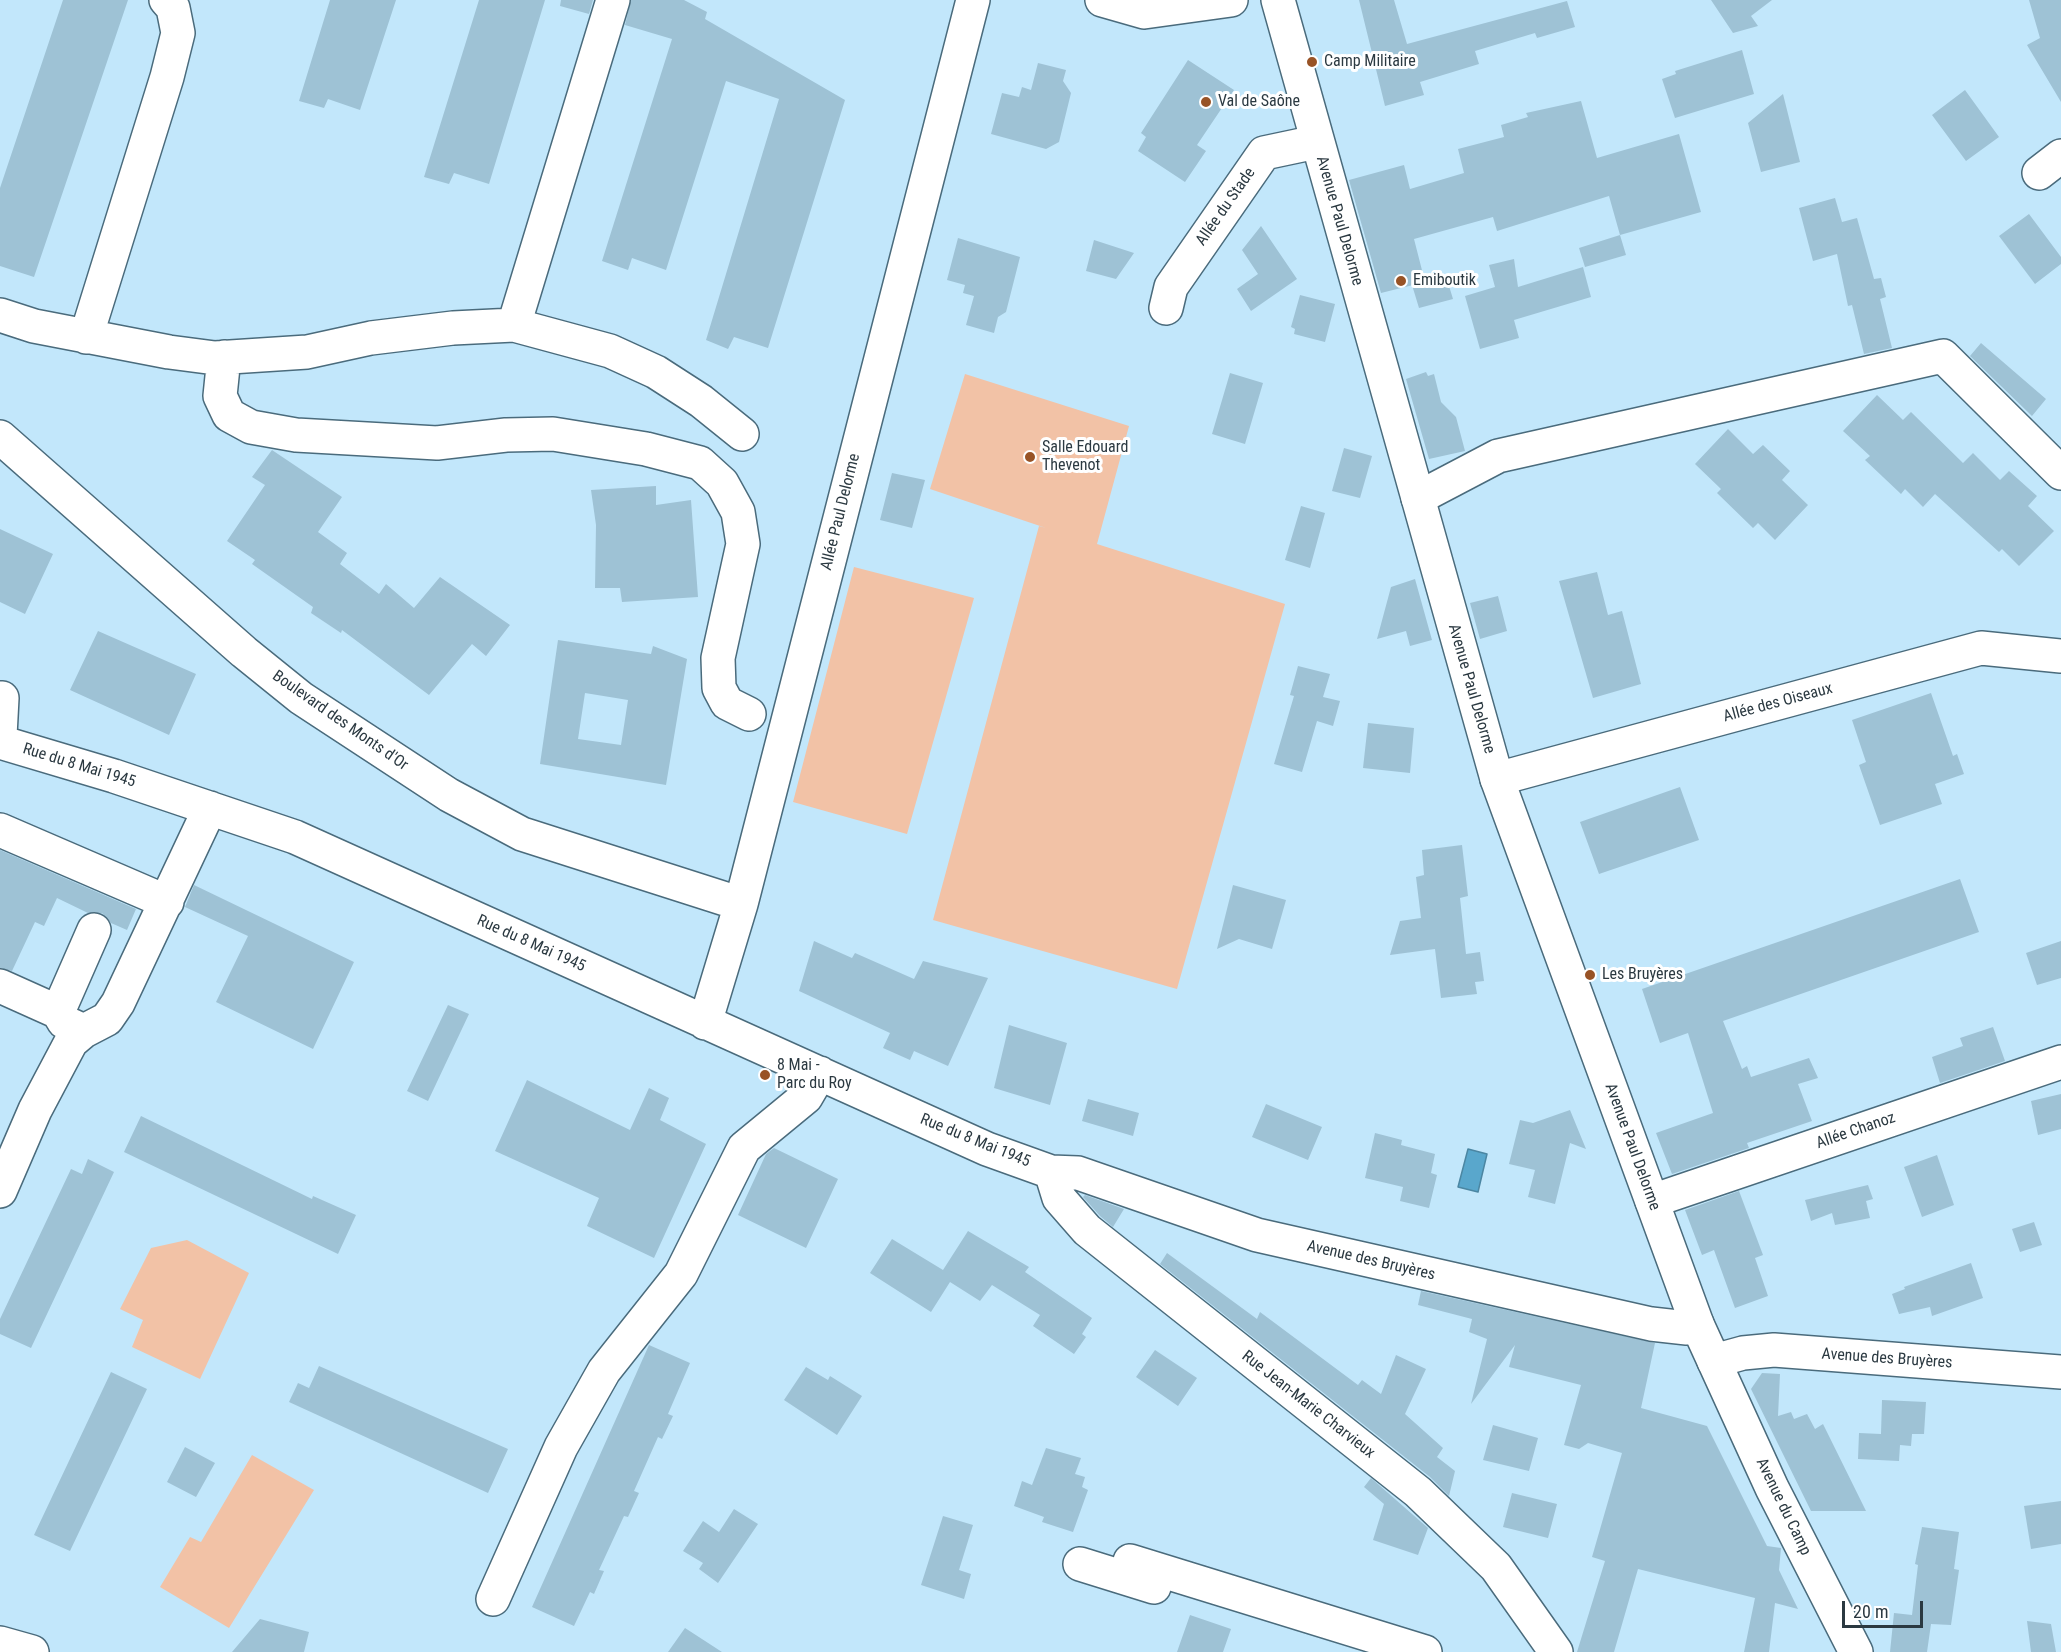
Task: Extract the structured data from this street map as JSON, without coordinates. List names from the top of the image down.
{
  "streets": {
    "street": [
      "Allée du Stade",
      "Avenue Paul Delorme",
      "Allée Paul Delorme",
      "Allée des Oiseaux",
      "Boulevard des Monts d'Or",
      "Rue du 8 Mai 1945",
      "Allée Chanoz",
      "Avenue des Bruyères",
      "Rue Jean-Marie Charvieux",
      "Avenue du Camp"
    ]
  },
  "crossings": [
    ["Allée du Stade", "Avenue Paul Delorme"],
    ["Avenue Paul Delorme", "Allée des Oiseaux"],
    ["Avenue Paul Delorme", "Allée Chanoz"],
    ["Avenue Paul Delorme", "Avenue des Bruyères"],
    ["Avenue Paul Delorme", "Avenue du Camp"],
    ["Allée Paul Delorme", "Boulevard des Monts d'Or"],
    ["Allée Paul Delorme", "Rue du 8 Mai 1945"],
    ["Rue du 8 Mai 1945", "Avenue des Bruyères"],
    ["Rue du 8 Mai 1945", "Rue Jean-Marie Charvieux"],
    ["Avenue des Bruyères", "Rue Jean-Marie Charvieux"],
    ["Avenue des Bruyères", "Avenue du Camp"]
  ],
  "places": [
    "Camp Militaire",
    "Val de Saône",
    "Emiboutik",
    "Salle Edouard Thevenot",
    "Les Bruyères",
    "8 Mai - Parc du Roy"
  ],
  "scale_bar": "20 m"
}
